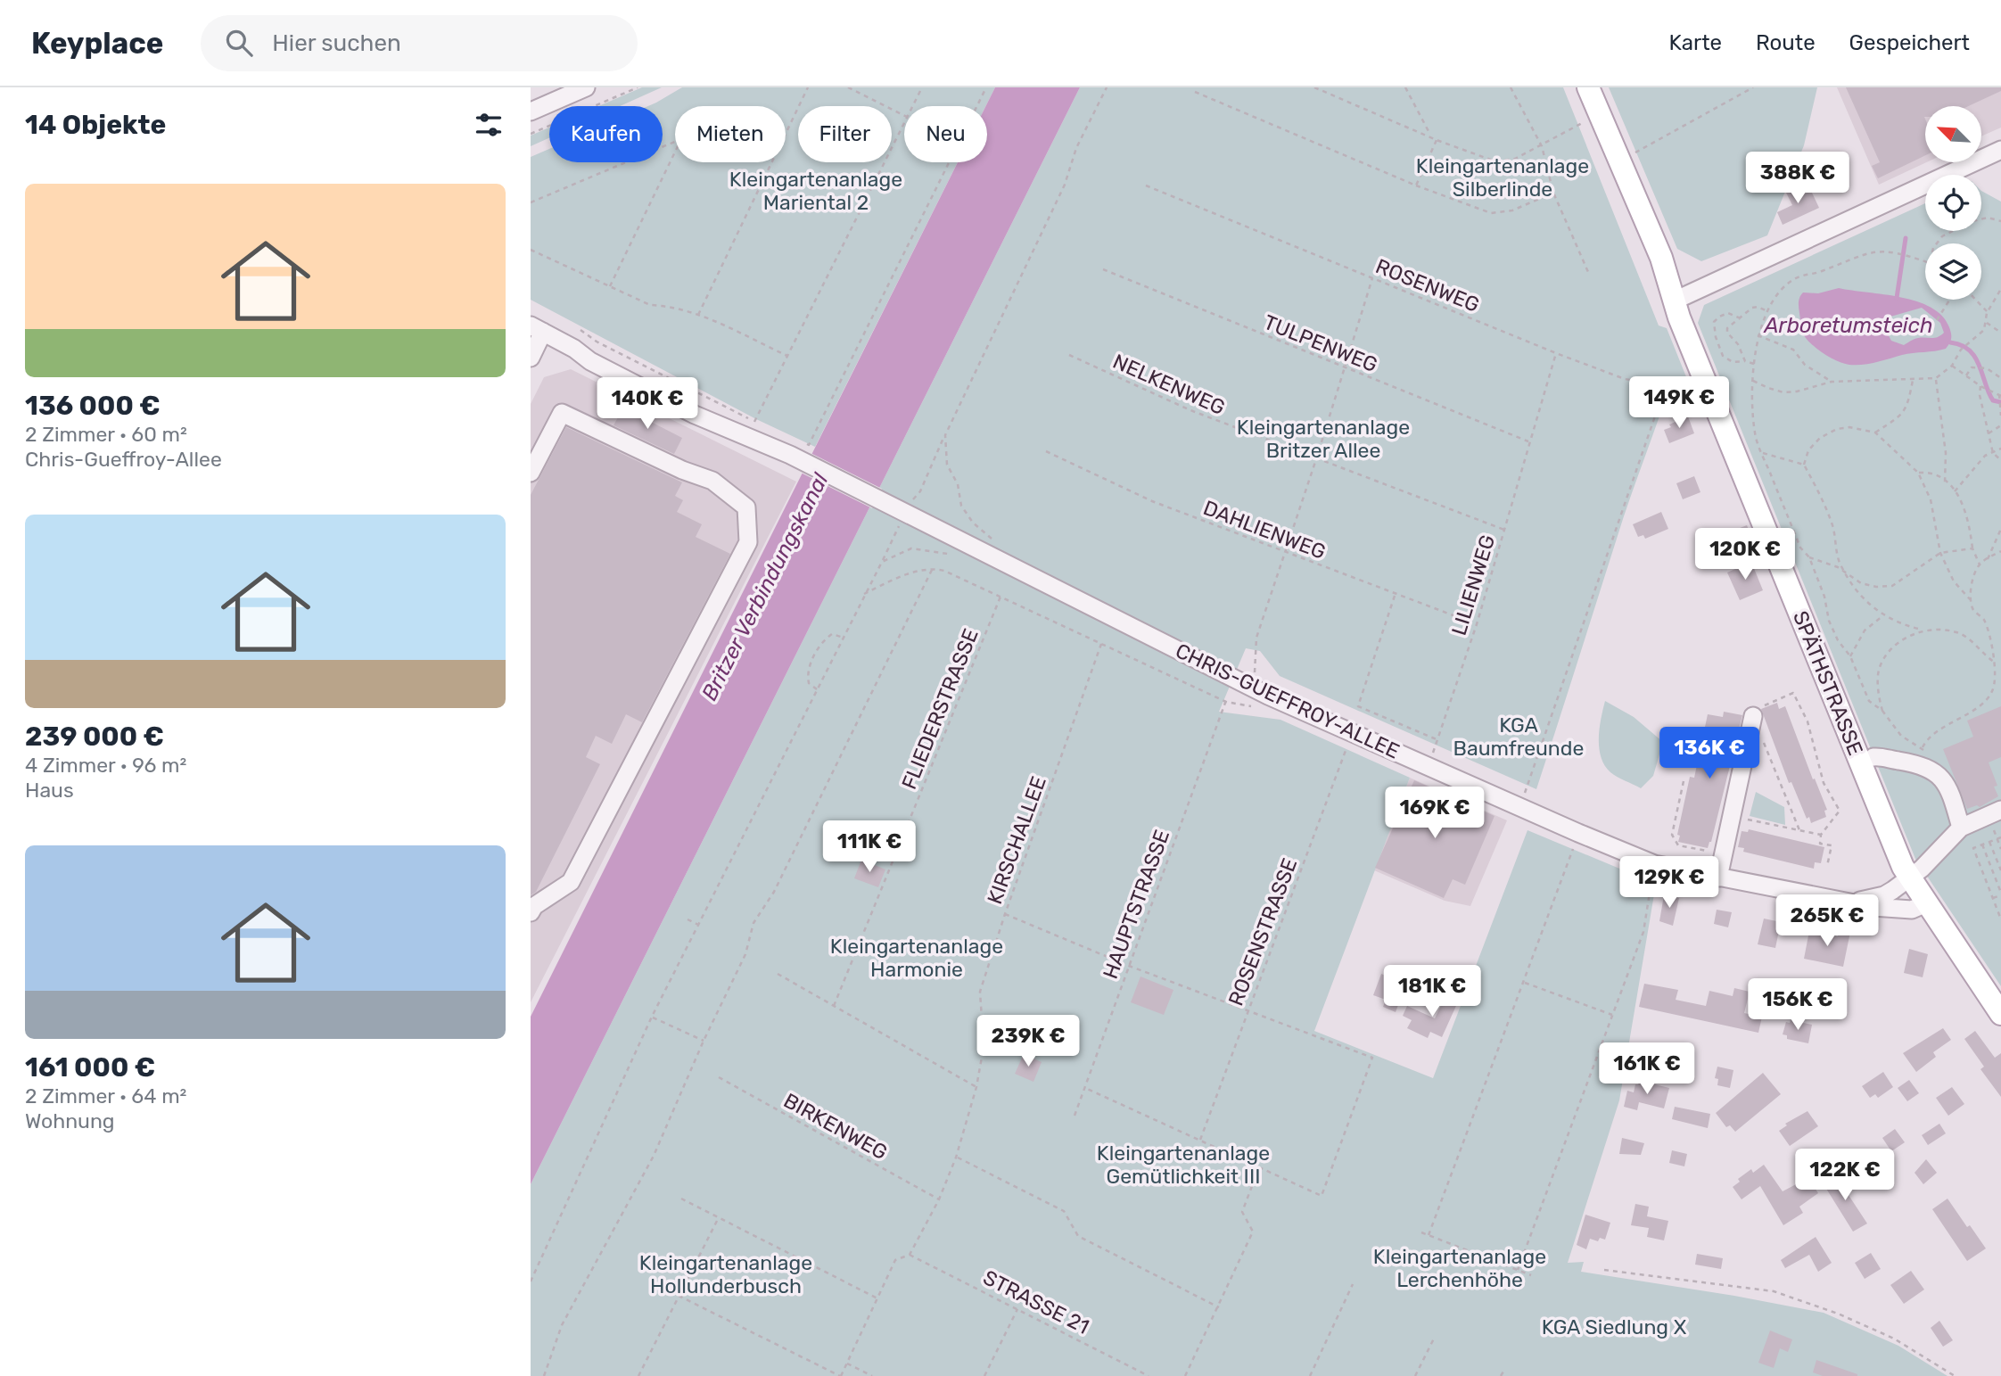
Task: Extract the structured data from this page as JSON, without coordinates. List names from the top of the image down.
{
  "streets": {
    "main road": ["SPÄTHSTRASSE"],
    "street": ["CHRIS-GUEFFROY-ALLEE"],
    "path": [
      "ROSENWEG",
      "TULPENWEG",
      "NELKENWEG",
      "DAHLIENWEG",
      "LILIENWEG",
      "FLIEDERSTRASSE",
      "KIRSCHALLEE",
      "HAUPTSTRASSE",
      "ROSENSTRASSE",
      "BIRKENWEG",
      "STRASSE 21"
    ]
  },
  "crossings": [
    ["ROSENWEG", "LILIENWEG"],
    ["TULPENWEG", "LILIENWEG"],
    ["NELKENWEG", "LILIENWEG"],
    ["DAHLIENWEG", "LILIENWEG"],
    ["SPÄTHSTRASSE", "CHRIS-GUEFFROY-ALLEE"],
    ["CHRIS-GUEFFROY-ALLEE", "ROSENSTRASSE"],
    ["KIRSCHALLEE", "BIRKENWEG"],
    ["KIRSCHALLEE", "STRASSE 21"]
  ],
  "water": ["Arboretumsteich", "Britzer Verbindungskanal"],
  "parks": [
    "Kleingartenanlage Silberlinde",
    "Kleingartenanlage Mariental 2",
    "Kleingartenanlage Britzer Allee",
    "KGA Baumfreunde",
    "Kleingartenanlage Harmonie",
    "Kleingartenanlage Gemütlichkeit III",
    "Kleingartenanlage Lerchenhöhe",
    "Kleingartenanlage Hollunderbusch",
    "KGA Siedlung X"
  ],
  "north": "top left",
  "page": {
    "header": "Keyplace",
    "search": "Hier suchen",
    "nav": ["Karte", "Route", "Gespeichert"],
    "heading": "14 Objekte",
    "chip": [
      "Kaufen",
      "Mieten",
      "Filter",
      "Neu"
    ],
    "price": [
      "388K €",
      "149K €",
      "140K €",
      "120K €",
      "136K €",
      "169K €",
      "111K €",
      "129K €",
      "265K €",
      "181K €",
      "156K €",
      "239K €",
      "161K €",
      "122K €"
    ],
    "list": [
      {
        "name": "136 000 €",
        "note": "2 Zimmer · 60 m² · Chris-Gueffroy-Allee"
      },
      {
        "name": "239 000 €",
        "note": "4 Zimmer · 96 m² · Haus"
      },
      {
        "name": "161 000 €",
        "note": "2 Zimmer · 64 m² · Wohnung"
      }
    ]
  }
}
